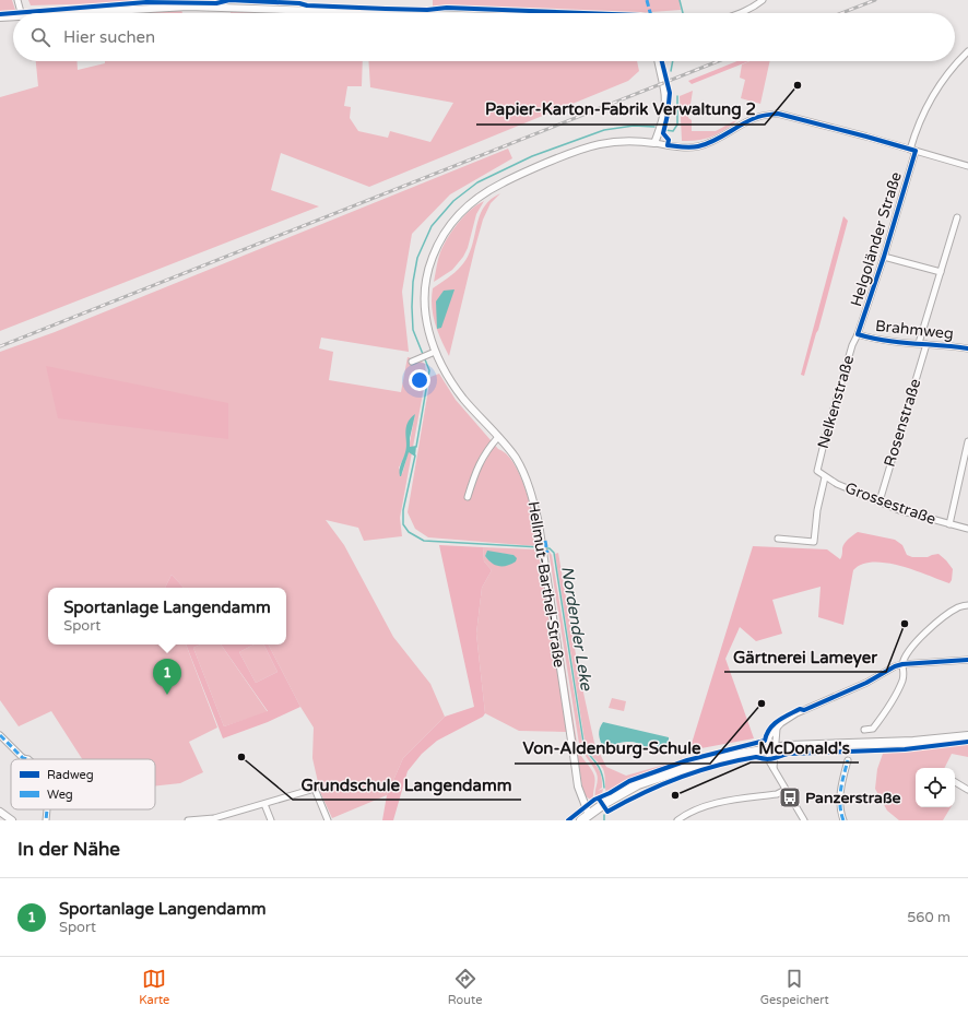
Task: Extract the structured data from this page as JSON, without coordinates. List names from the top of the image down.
{
  "streets": {
    "street": [
      "Helgoländer Straße",
      "Brahmweg",
      "Nelkenstraße",
      "Rosenstraße",
      "Grossestraße",
      "Hellmut-Barthel-Straße"
    ]
  },
  "crossings": [
    ["Helgoländer Straße", "Brahmweg"],
    ["Helgoländer Straße", "Nelkenstraße"],
    ["Brahmweg", "Nelkenstraße"],
    ["Brahmweg", "Rosenstraße"],
    ["Nelkenstraße", "Grossestraße"],
    ["Rosenstraße", "Grossestraße"]
  ],
  "water": ["Nordender Leke"],
  "places": {
    "other": [
      "Papier-Karton-Fabrik Verwaltung 2",
      "Gärtnerei Lameyer",
      "Von-Aldenburg-Schule",
      "Grundschule Langendamm",
      "McDonald's"
    ],
    "bus stop": ["Panzerstraße"]
  },
  "legend": ["Radweg", "Weg"],
  "page": {
    "search": "Hier suchen",
    "popup": ["Sportanlage Langendamm", "Sport"],
    "pins": "1",
    "heading": "In der Nähe",
    "list": [
      {
        "mark": "1",
        "name": "Sportanlage Langendamm",
        "note": "Sport",
        "value": "560 m"
      }
    ],
    "nav": ["Karte", "Route", "Gespeichert"]
  }
}
